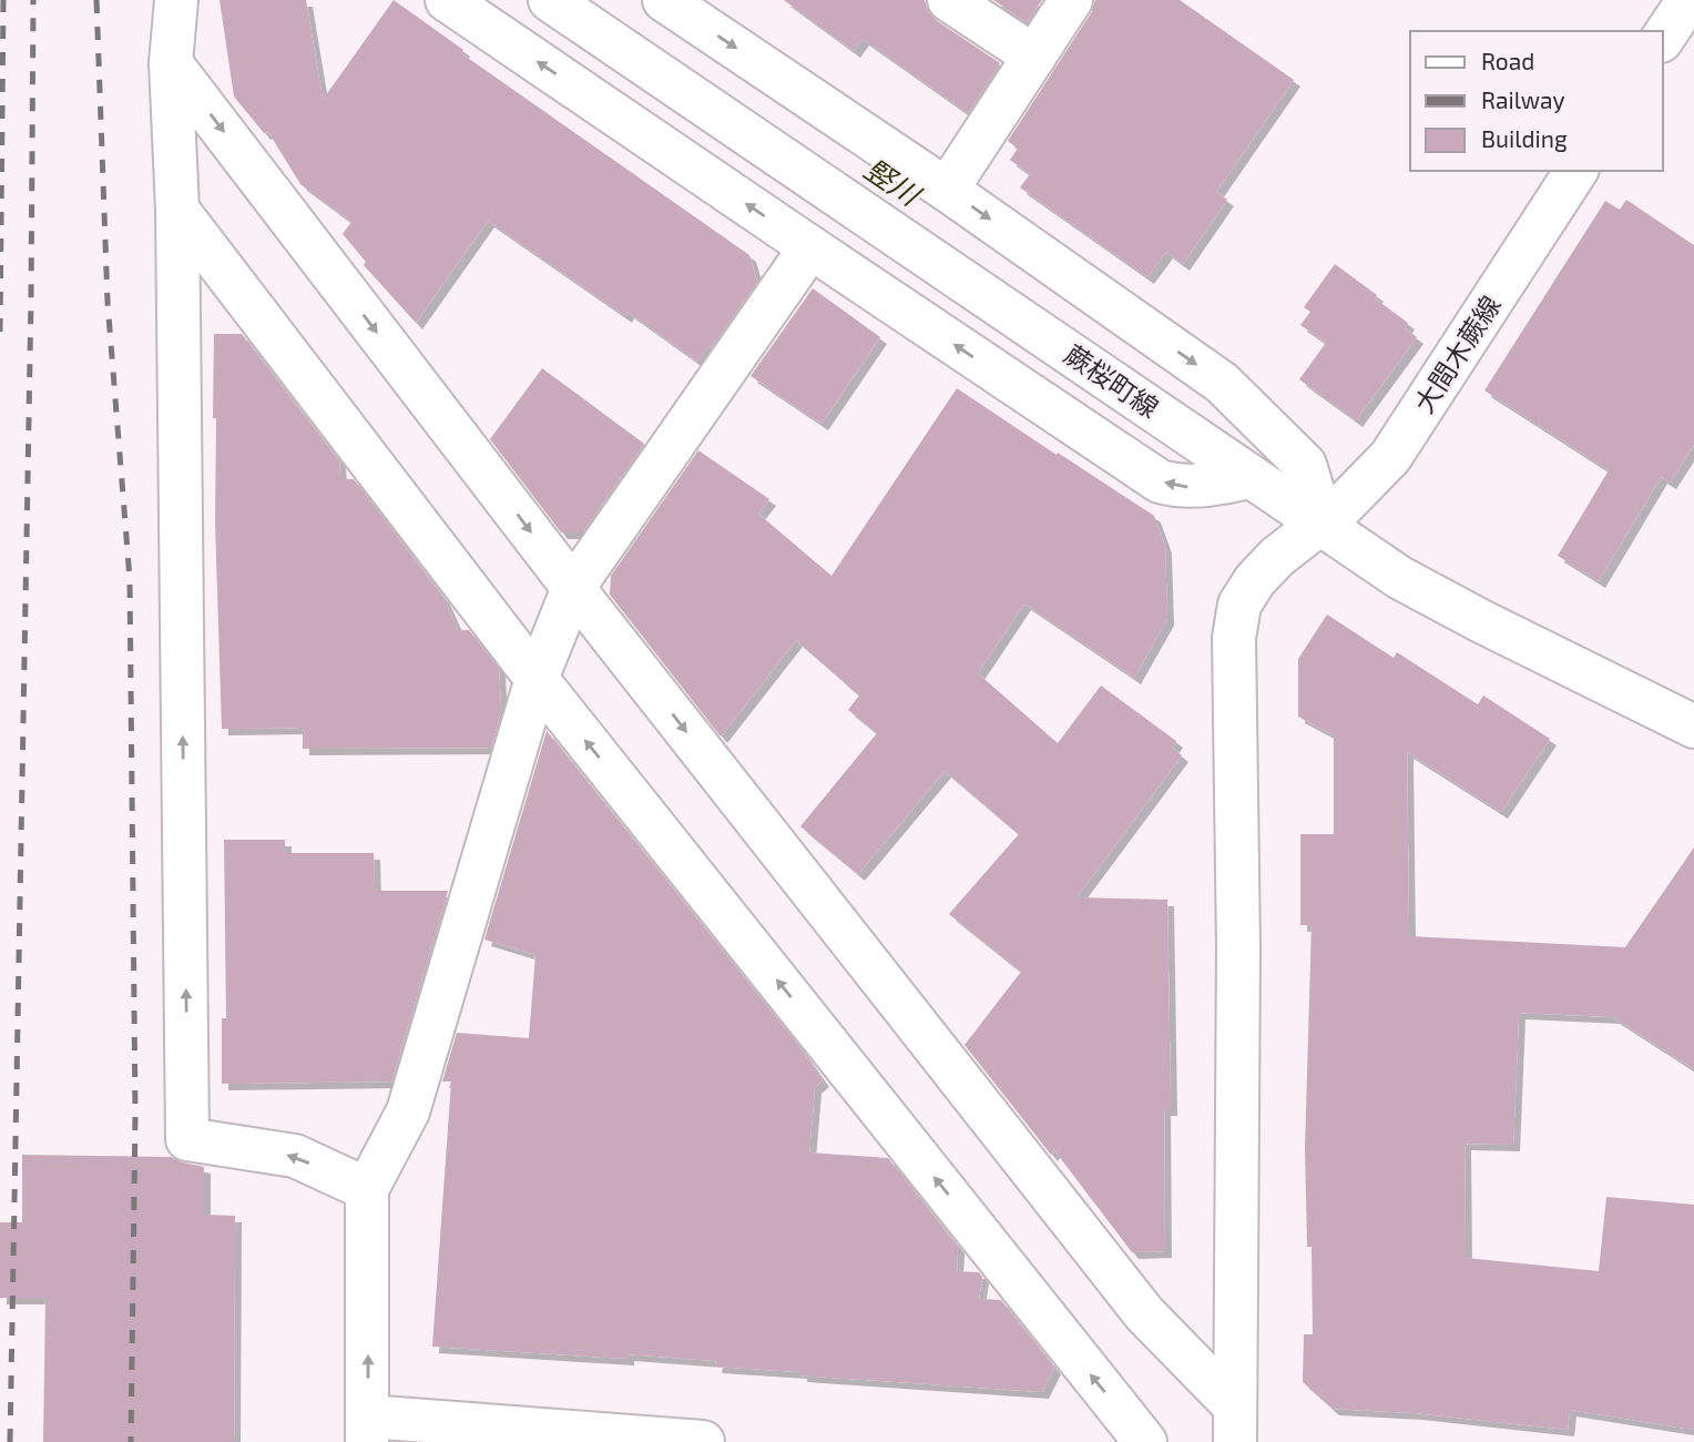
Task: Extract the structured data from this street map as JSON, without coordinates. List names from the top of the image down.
{
  "streets": {
    "street": ["大間木蕨線", "蕨桜町線"]
  },
  "crossings": [
    ["大間木蕨線", "蕨桜町線"]
  ],
  "water": ["竪川"],
  "legend": ["Road", "Railway", "Building"]
}
